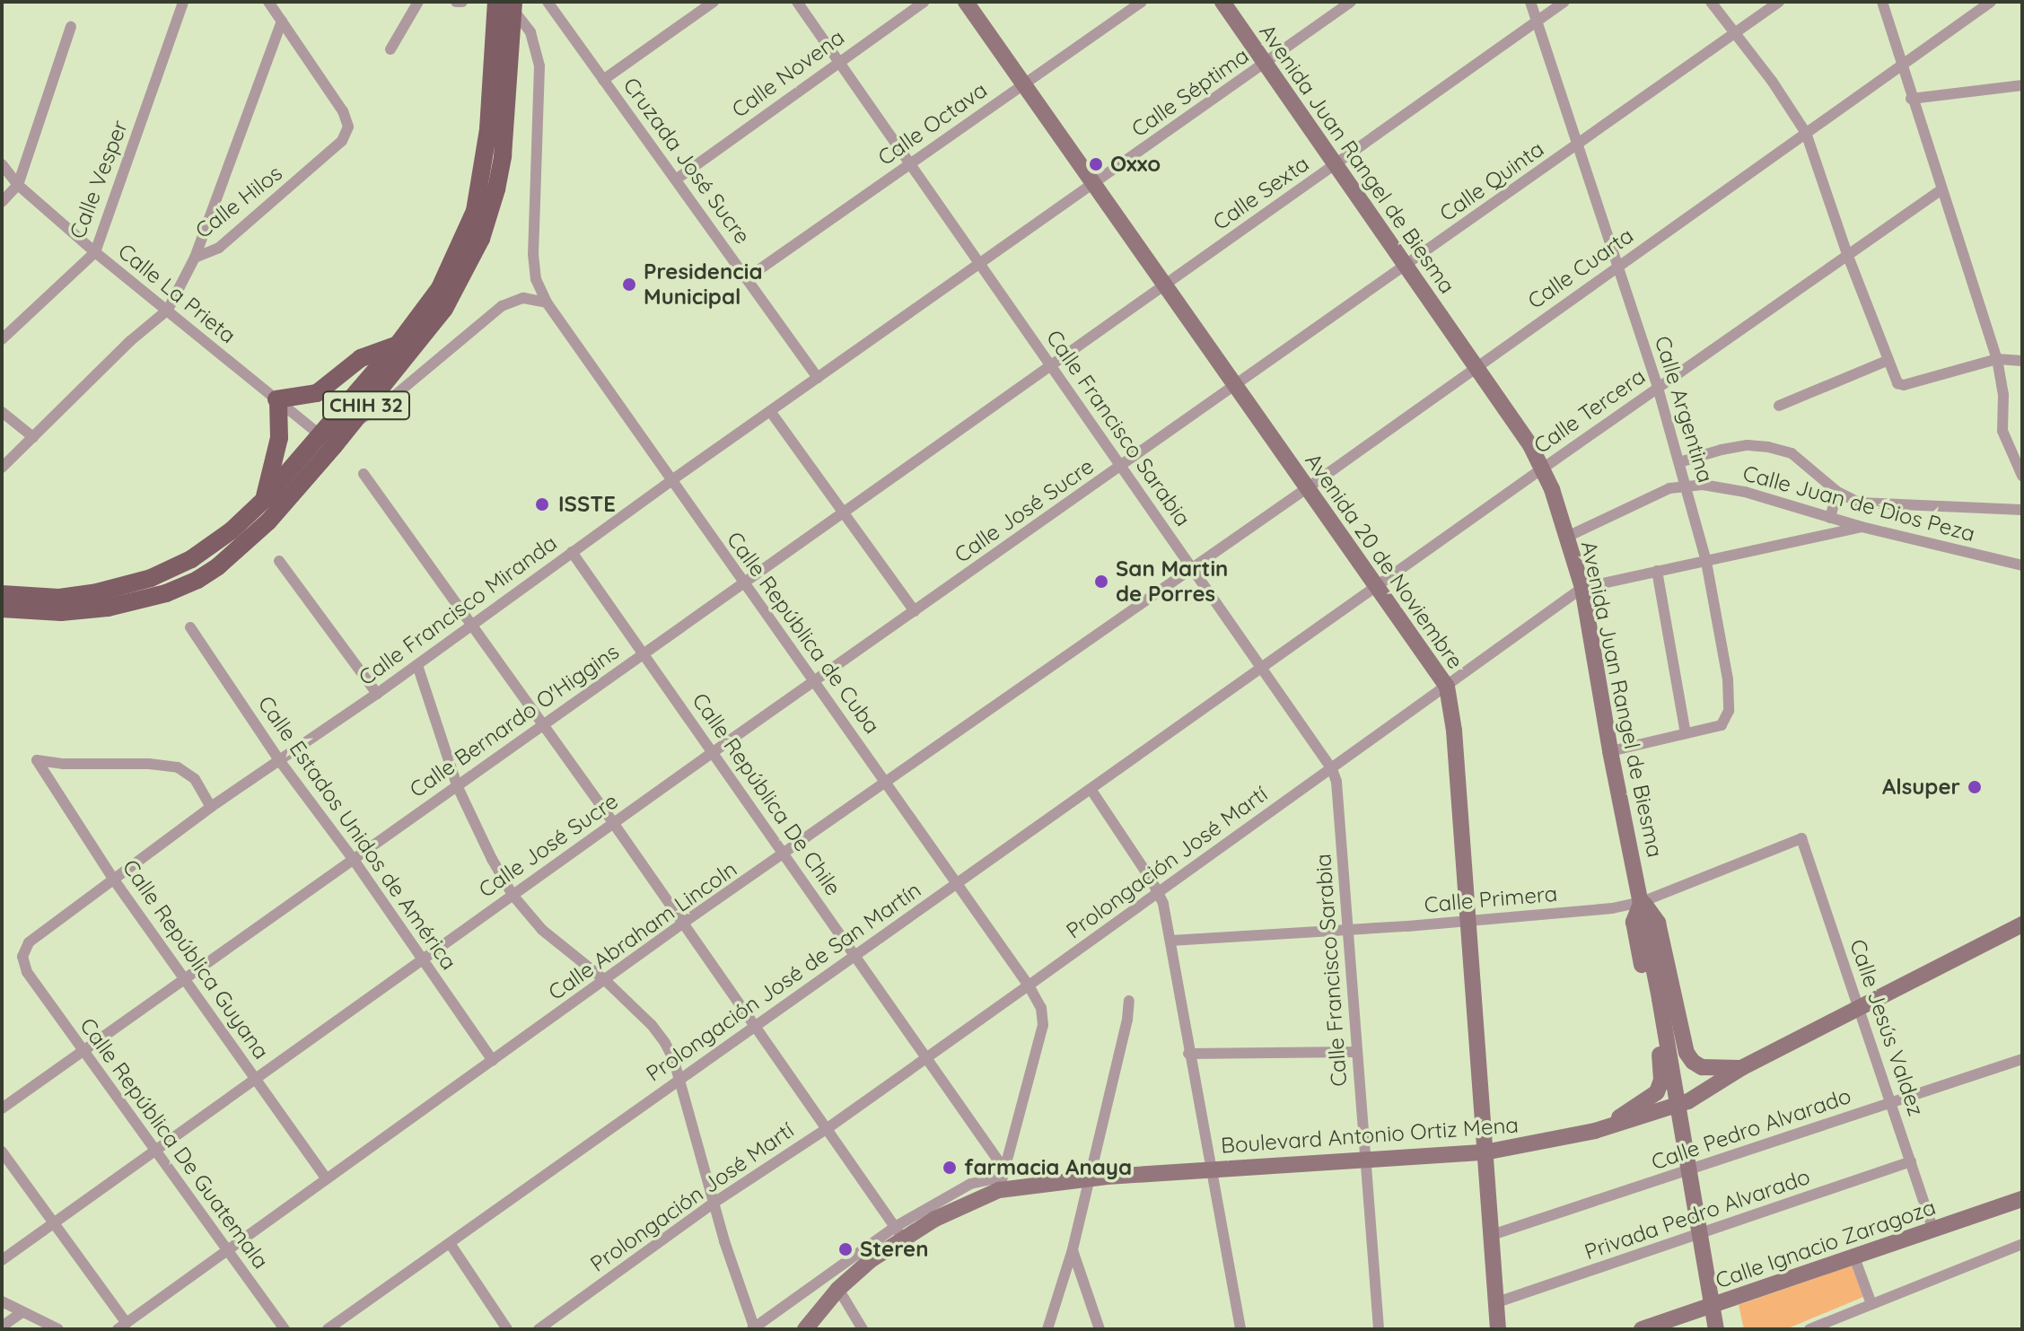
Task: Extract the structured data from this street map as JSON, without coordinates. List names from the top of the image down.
{
  "streets": {
    "main road": ["CHIH 32"],
    "street": [
      "Calle Novena",
      "Calle Séptima",
      "Calle Octava",
      "Avenida Juan Rangel de Biesma",
      "Cruzada José Sucre",
      "Calle Vesper",
      "Calle Quinta",
      "Calle Sexta",
      "Calle Hilos",
      "Calle Cuarta",
      "Calle La Prieta",
      "Calle Argentina",
      "Calle Tercera",
      "Calle Francisco Sarabia",
      "Calle Juan de Dios Peza",
      "Calle José Sucre",
      "Avenida 20 de Noviembre",
      "Calle Francisco Miranda",
      "Calle República de Cuba",
      "Calle Bernardo O'Higgins",
      "Calle República De Chile",
      "Calle Estados Unidos de América",
      "Prolongación José Martí",
      "Calle Primera",
      "Calle Abraham Lincoln",
      "Calle República Guyana",
      "Prolongación José de San Martín",
      "Calle Jesús Valdez",
      "Calle Pedro Alvarado",
      "Boulevard Antonio Ortiz Mena",
      "Calle República De Guatemala",
      "Privada Pedro Alvarado",
      "Calle Ignacio Zaragoza"
    ]
  },
  "crossings": [
    ["Calle Novena", "Cruzada José Sucre"],
    ["Calle Novena", "Calle Francisco Sarabia"],
    ["Calle Séptima", "Avenida Juan Rangel de Biesma"],
    ["Calle Séptima", "Calle Francisco Sarabia"],
    ["Calle Séptima", "Avenida 20 de Noviembre"],
    ["Calle Séptima", "Calle Francisco Miranda"],
    ["Calle Octava", "Cruzada José Sucre"],
    ["Calle Octava", "Calle Francisco Sarabia"],
    ["Calle Octava", "Avenida 20 de Noviembre"],
    ["Avenida Juan Rangel de Biesma", "Calle Quinta"],
    ["Avenida Juan Rangel de Biesma", "Calle Sexta"],
    ["Avenida Juan Rangel de Biesma", "Calle Cuarta"],
    ["Avenida Juan Rangel de Biesma", "Calle Argentina"],
    ["Avenida Juan Rangel de Biesma", "Calle Tercera"],
    ["Avenida Juan Rangel de Biesma", "Calle Juan de Dios Peza"],
    ["Avenida Juan Rangel de Biesma", "Prolongación José Martí"],
    ["Avenida Juan Rangel de Biesma", "Calle Primera"],
    ["Avenida Juan Rangel de Biesma", "Calle Pedro Alvarado"],
    ["Avenida Juan Rangel de Biesma", "Privada Pedro Alvarado"],
    ["Avenida Juan Rangel de Biesma", "Calle Ignacio Zaragoza"],
    ["Cruzada José Sucre", "Calle Francisco Miranda"],
    ["Calle Vesper", "Calle La Prieta"],
    ["Calle Quinta", "Calle Argentina"],
    ["Calle Quinta", "Calle Francisco Sarabia"],
    ["Calle Quinta", "Calle José Sucre"],
    ["Calle Quinta", "Avenida 20 de Noviembre"],
    ["Calle Sexta", "Calle Argentina"],
    ["Calle Sexta", "Calle Francisco Sarabia"],
    ["Calle Sexta", "Avenida 20 de Noviembre"],
    ["Calle Sexta", "Calle Bernardo O'Higgins"],
    ["Calle Hilos", "Calle La Prieta"],
    ["Calle Cuarta", "Calle Argentina"],
    ["Calle Cuarta", "Calle Francisco Sarabia"],
    ["Calle Cuarta", "Avenida 20 de Noviembre"],
    ["Calle Cuarta", "Calle Abraham Lincoln"],
    ["Calle La Prieta", "CHIH 32"],
    ["CHIH 32", "Calle República de Cuba"],
    ["Calle Argentina", "Calle Tercera"],
    ["Calle Argentina", "Calle Juan de Dios Peza"],
    ["Calle Argentina", "Prolongación José Martí"],
    ["Calle Tercera", "Calle Francisco Sarabia"],
    ["Calle Tercera", "Avenida 20 de Noviembre"],
    ["Calle Tercera", "Prolongación José de San Martín"],
    ["Calle Francisco Sarabia", "Calle José Sucre"],
    ["Calle Francisco Sarabia", "Calle Francisco Miranda"],
    ["Calle Francisco Sarabia", "Calle Bernardo O'Higgins"],
    ["Calle Francisco Sarabia", "Prolongación José Martí"],
    ["Calle Francisco Sarabia", "Calle Primera"],
    ["Calle Francisco Sarabia", "Calle Abraham Lincoln"],
    ["Calle Francisco Sarabia", "Prolongación José de San Martín"],
    ["Calle Francisco Sarabia", "Boulevard Antonio Ortiz Mena"],
    ["Calle Juan de Dios Peza", "Prolongación José Martí"],
    ["Calle José Sucre", "Calle República de Cuba"],
    ["Calle José Sucre", "Calle República De Chile"],
    ["Calle José Sucre", "Calle Estados Unidos de América"],
    ["Calle José Sucre", "Calle República Guyana"],
    ["Calle José Sucre", "Calle República De Guatemala"],
    ["Avenida 20 de Noviembre", "Prolongación José Martí"],
    ["Avenida 20 de Noviembre", "Calle Primera"],
    ["Avenida 20 de Noviembre", "Calle Pedro Alvarado"],
    ["Avenida 20 de Noviembre", "Boulevard Antonio Ortiz Mena"],
    ["Avenida 20 de Noviembre", "Privada Pedro Alvarado"],
    ["Calle Francisco Miranda", "Calle República de Cuba"],
    ["Calle Francisco Miranda", "Calle República De Chile"],
    ["Calle Francisco Miranda", "Calle Estados Unidos de América"],
    ["Calle Francisco Miranda", "Calle República Guyana"],
    ["Calle Francisco Miranda", "Calle República De Guatemala"],
    ["Calle República de Cuba", "Calle Bernardo O'Higgins"],
    ["Calle República de Cuba", "Calle República De Chile"],
    ["Calle República de Cuba", "Prolongación José Martí"],
    ["Calle República de Cuba", "Calle Abraham Lincoln"],
    ["Calle República de Cuba", "Prolongación José de San Martín"],
    ["Calle República de Cuba", "Boulevard Antonio Ortiz Mena"],
    ["Calle Bernardo O'Higgins", "Calle República De Chile"],
    ["Calle Bernardo O'Higgins", "Calle Estados Unidos de América"],
    ["Calle Bernardo O'Higgins", "Calle República Guyana"],
    ["Calle Bernardo O'Higgins", "Calle República De Guatemala"],
    ["Calle República De Chile", "Prolongación José Martí"],
    ["Calle República De Chile", "Calle Abraham Lincoln"],
    ["Calle República De Chile", "Prolongación José de San Martín"],
    ["Calle República De Chile", "Boulevard Antonio Ortiz Mena"],
    ["Calle Estados Unidos de América", "Calle Abraham Lincoln"],
    ["Calle Primera", "Calle Jesús Valdez"],
    ["Calle Abraham Lincoln", "Calle República Guyana"],
    ["Calle Abraham Lincoln", "Calle República De Guatemala"],
    ["Calle Jesús Valdez", "Calle Pedro Alvarado"],
    ["Calle Jesús Valdez", "Boulevard Antonio Ortiz Mena"],
    ["Calle Jesús Valdez", "Privada Pedro Alvarado"],
    ["Calle Jesús Valdez", "Calle Ignacio Zaragoza"]
  ],
  "places": [
    "Oxxo",
    "Presidencia Municipal",
    "ISSTE",
    "San Martin de Porres",
    "Alsuper",
    "farmacia Anaya",
    "Steren"
  ]
}
